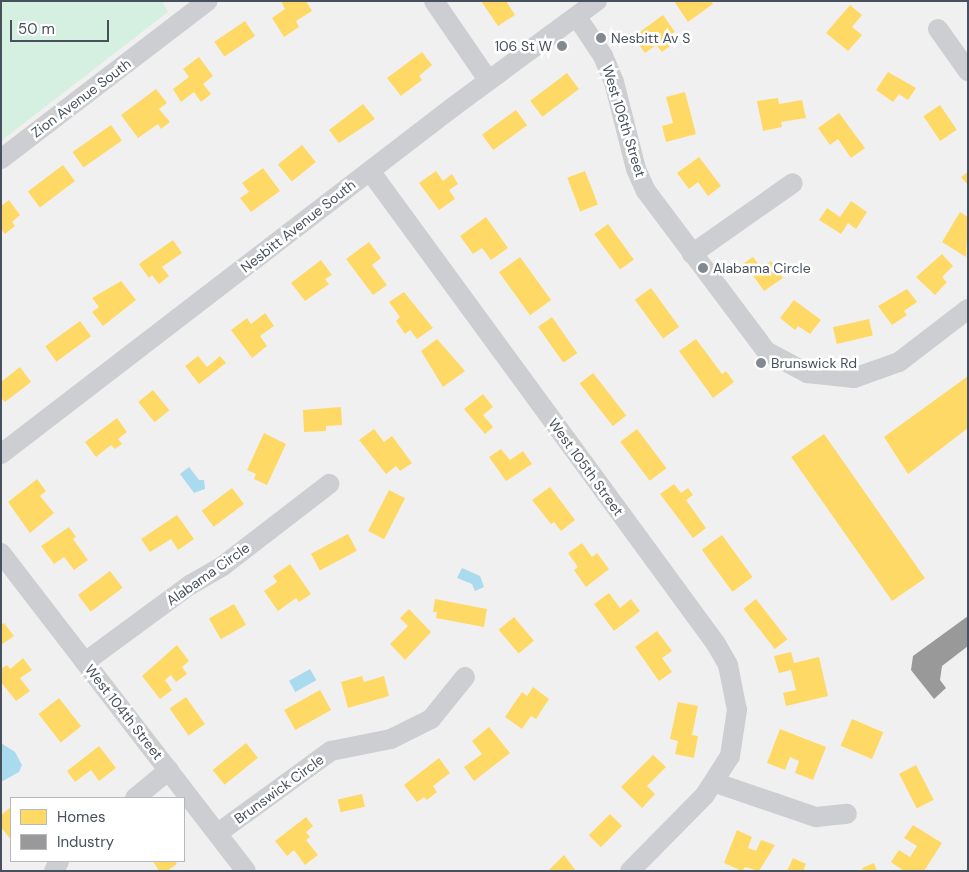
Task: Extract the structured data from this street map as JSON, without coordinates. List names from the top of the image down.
{
  "streets": {
    "street": [
      "Zion Avenue South",
      "West 106th Street",
      "Nesbitt Avenue South",
      "West 105th Street",
      "Alabama Circle",
      "West 104th Street",
      "Brunswick Circle"
    ]
  },
  "crossings": [
    ["West 106th Street", "Nesbitt Avenue South"],
    ["Nesbitt Avenue South", "West 105th Street"],
    ["Alabama Circle", "West 104th Street"],
    ["West 104th Street", "Brunswick Circle"]
  ],
  "places": [
    "Nesbitt Av S",
    "106 St W",
    "Alabama Circle",
    "Brunswick Rd"
  ],
  "legend": ["Homes", "Industry"],
  "scale_bar": "50 m"
}
